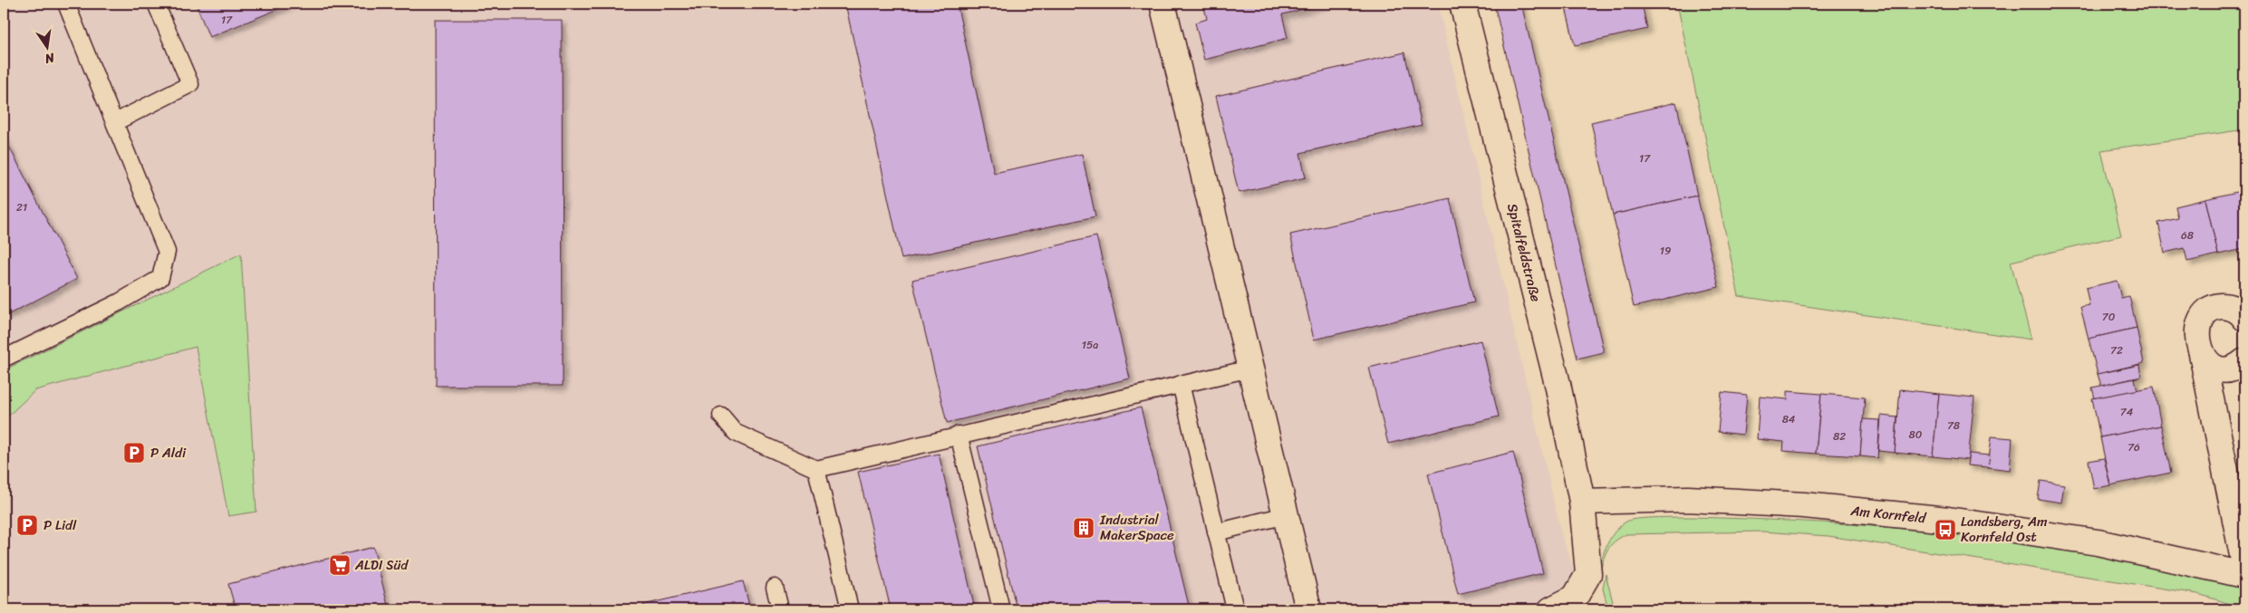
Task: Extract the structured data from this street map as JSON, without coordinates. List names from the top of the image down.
{
  "streets": {
    "street": ["Spitalfeldstraße", "Am Kornfeld"]
  },
  "crossings": [
    ["Spitalfeldstraße", "Am Kornfeld"]
  ],
  "places": {
    "parking": ["P Aldi", "P Lidl"],
    "building": ["Industrial MakerSpace"],
    "bus stop": ["Landsberg, Am Kornfeld Ost"],
    "supermarket": ["ALDI Süd"]
  },
  "house_numbers": [
    "17",
    "17",
    "21",
    "68",
    "19",
    "70",
    "15a",
    "72",
    "74",
    "84",
    "78",
    "80",
    "82",
    "76"
  ],
  "north": "bottom"
}
